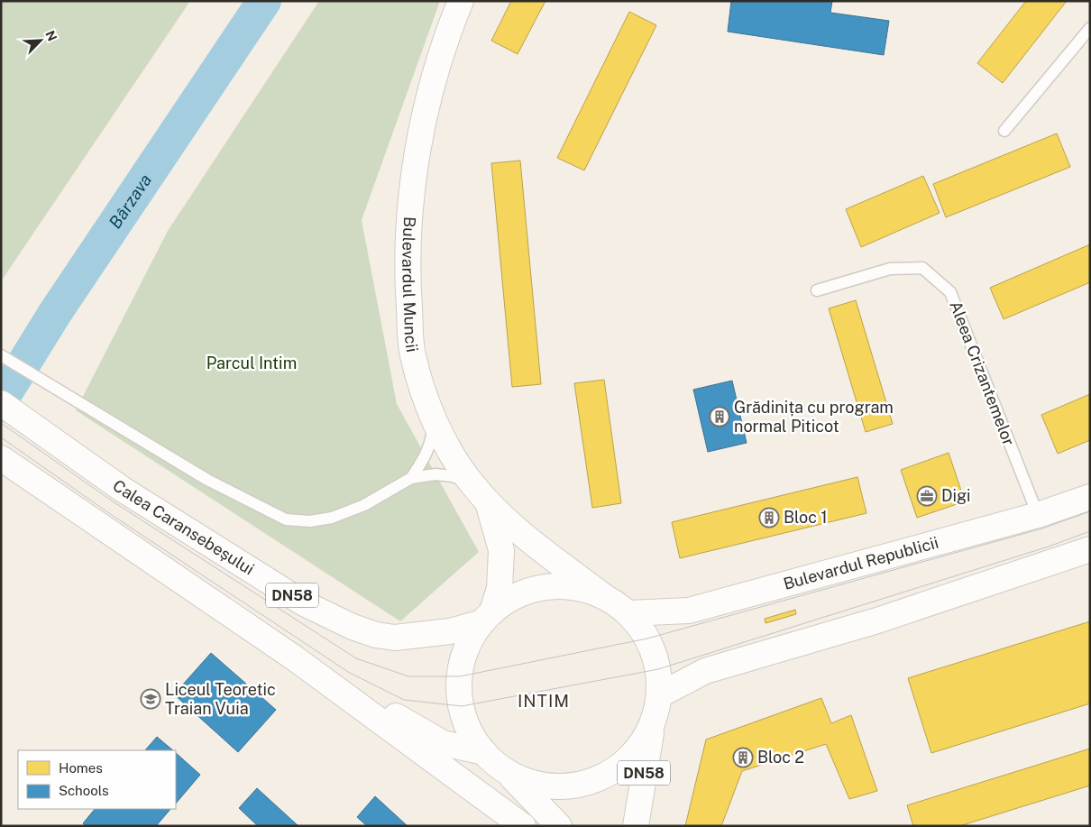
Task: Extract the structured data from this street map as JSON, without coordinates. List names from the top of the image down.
{
  "streets": {
    "main road": [
      "Bulevardul Muncii",
      "Calea Caransebeșului",
      "Bulevardul Republicii",
      "DN58"
    ],
    "lane": ["Aleea Crizantemelor"]
  },
  "crossings": [
    ["Bulevardul Muncii", "Calea Caransebeșului"],
    ["Bulevardul Muncii", "DN58"],
    ["Aleea Crizantemelor", "Bulevardul Republicii"],
    ["Calea Caransebeșului", "DN58"],
    ["Bulevardul Republicii", "DN58"]
  ],
  "districts": ["INTIM"],
  "water": ["Bârzava"],
  "parks": ["Parcul Intim"],
  "places": {
    "building": ["Grădinița cu program normal Piticot", "Bloc 1", "Bloc 2"],
    "office": ["Digi"],
    "school or university": ["Liceul Teoretic Traian Vuia"]
  },
  "legend": ["Homes", "Schools"],
  "north": "top right"
}
